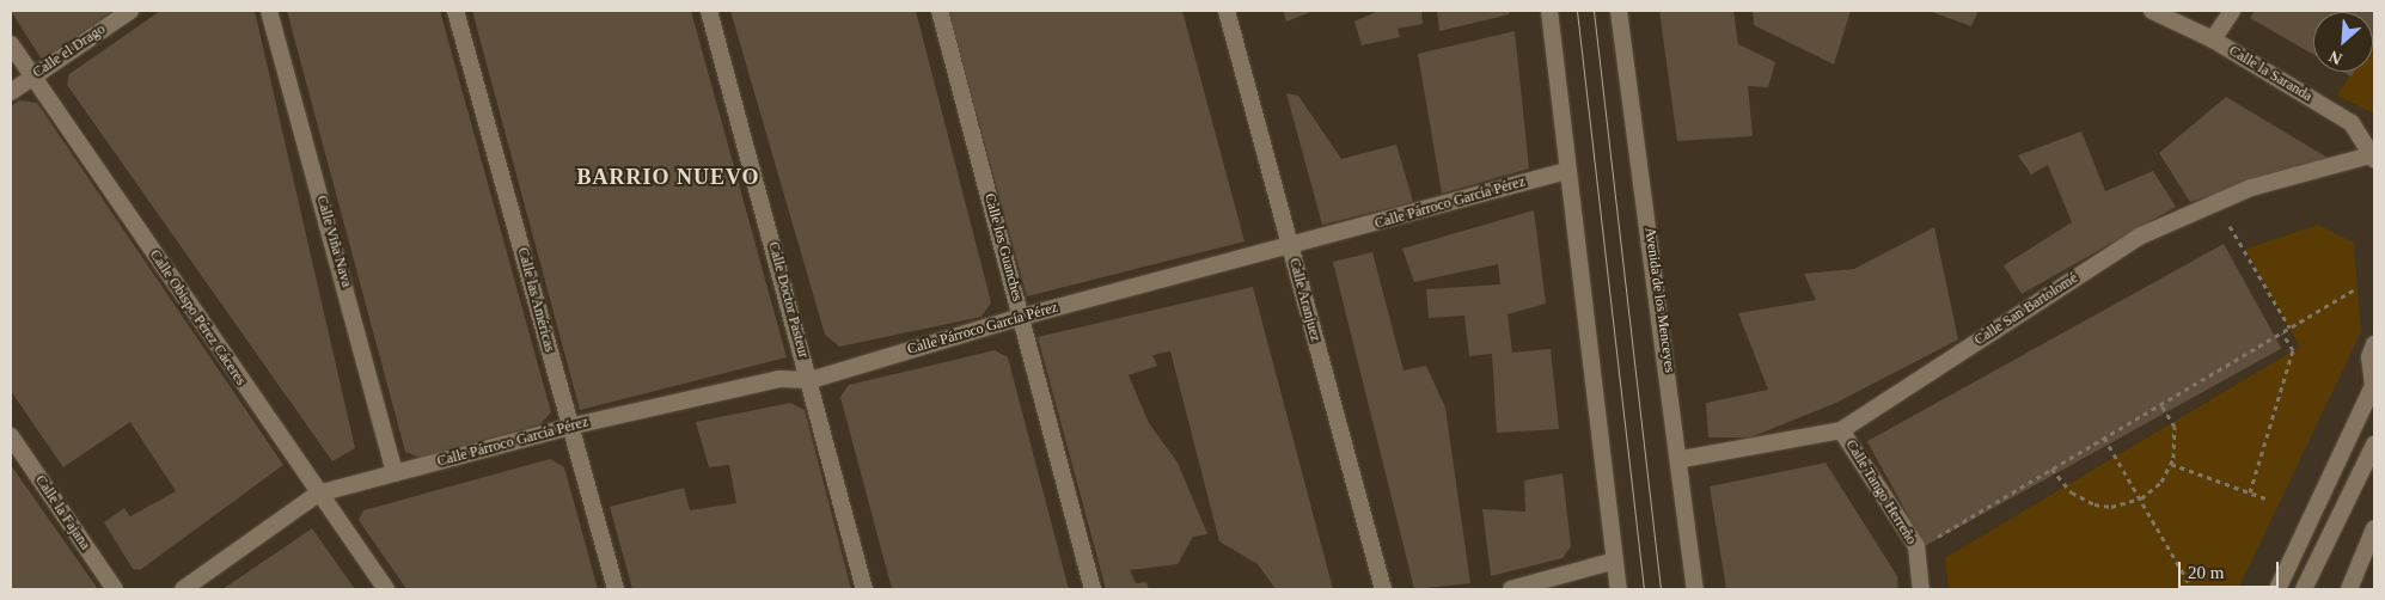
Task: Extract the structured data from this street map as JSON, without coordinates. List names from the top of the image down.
{
  "streets": {
    "street": [
      "Calle el Drago",
      "Calle la Saranda",
      "Calle Párroco García Pérez",
      "Calle Viña Nava",
      "Calle los Guanches",
      "Calle las Américas",
      "Calle Doctor Pasteur",
      "Calle Aranjuez",
      "Avenida de los Menceyes",
      "Calle San Bartolomé",
      "Calle Obispo Pérez Cáceres",
      "Calle Tango Herreño",
      "Calle la Fajana"
    ]
  },
  "crossings": [
    ["Calle el Drago", "Calle Obispo Pérez Cáceres"],
    ["Calle la Saranda", "Calle San Bartolomé"],
    ["Calle Párroco García Pérez", "Calle Viña Nava"],
    ["Calle Párroco García Pérez", "Calle los Guanches"],
    ["Calle Párroco García Pérez", "Calle las Américas"],
    ["Calle Párroco García Pérez", "Calle Doctor Pasteur"],
    ["Calle Párroco García Pérez", "Calle Aranjuez"],
    ["Calle Párroco García Pérez", "Calle Obispo Pérez Cáceres"],
    ["Avenida de los Menceyes", "Calle San Bartolomé"],
    ["Calle San Bartolomé", "Calle Tango Herreño"]
  ],
  "districts": ["BARRIO NUEVO"],
  "scale_bar": "20 m",
  "north": "bottom left"
}
